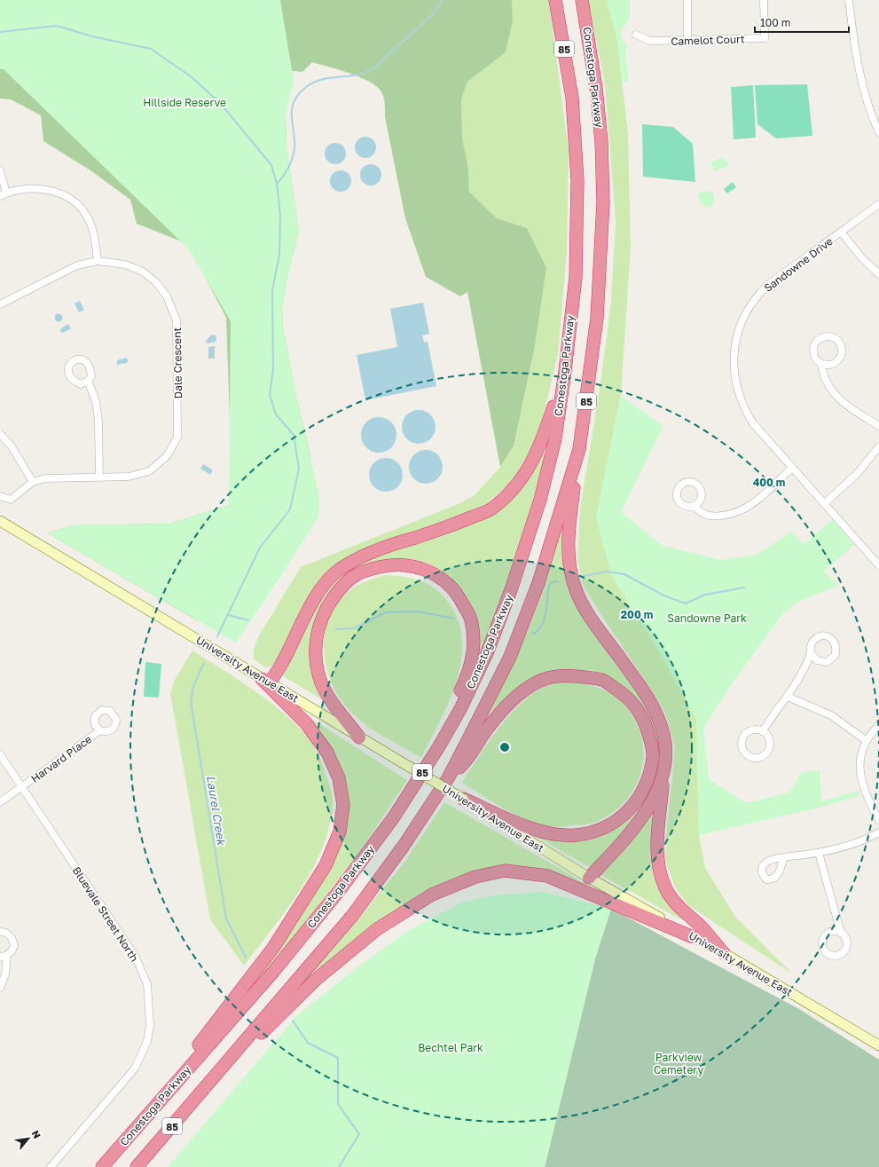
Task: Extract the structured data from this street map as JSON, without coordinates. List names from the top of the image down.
{
  "streets": {
    "highway": ["85", "Conestoga Parkway"],
    "main road": ["University Avenue East"],
    "street": [
      "Camelot Court",
      "Sandowne Drive",
      "Dale Crescent",
      "Harvard Place",
      "Bluevale Street North"
    ]
  },
  "crossings": [
    ["Harvard Place", "Bluevale Street North"]
  ],
  "water": ["Laurel Creek"],
  "parks": [
    "Hillside Reserve",
    "Sandowne Park",
    "Bechtel Park",
    "Parkview Cemetery"
  ],
  "scale_bar": "100 m",
  "north": "top right",
  "rings": ["400 m", "200 m"]
}
